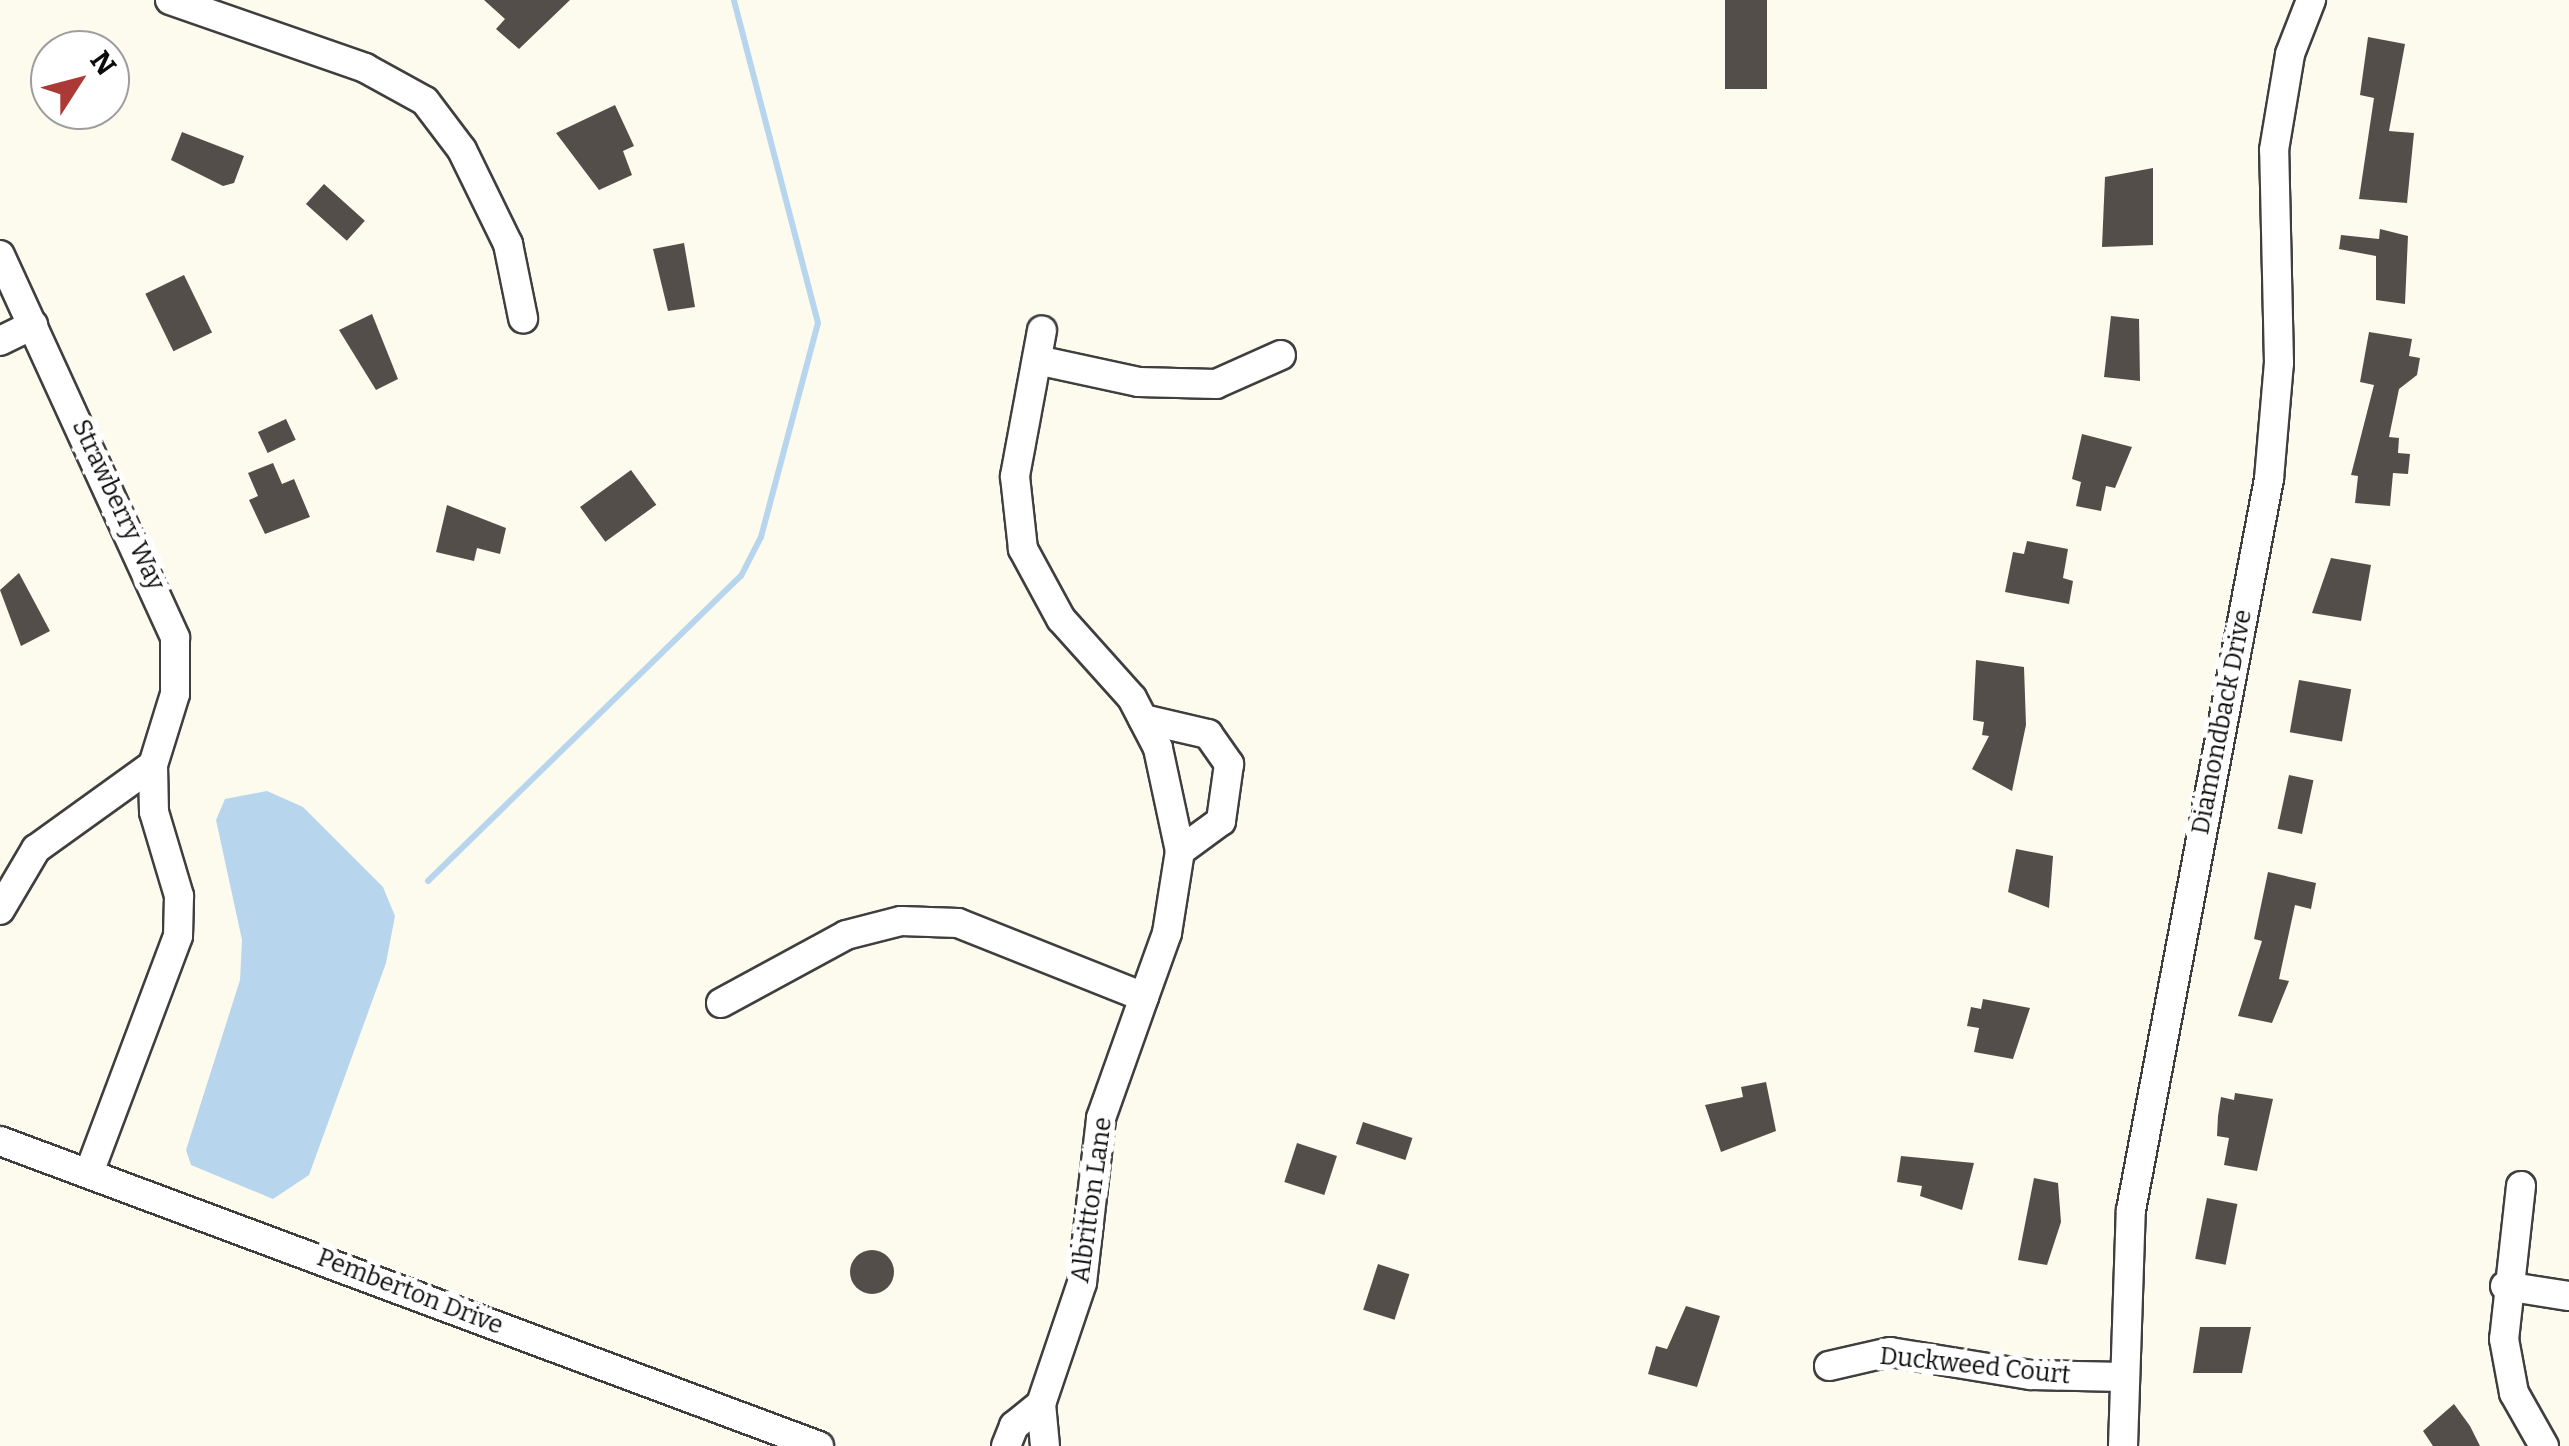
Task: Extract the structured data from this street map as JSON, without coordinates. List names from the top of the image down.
{
  "streets": {
    "street": [
      "Strawberry Way",
      "Diamondback Drive",
      "Albritton Lane",
      "Pemberton Drive",
      "Duckweed Court"
    ]
  },
  "crossings": [
    ["Strawberry Way", "Pemberton Drive"],
    ["Diamondback Drive", "Duckweed Court"]
  ],
  "north": "top right"
}
